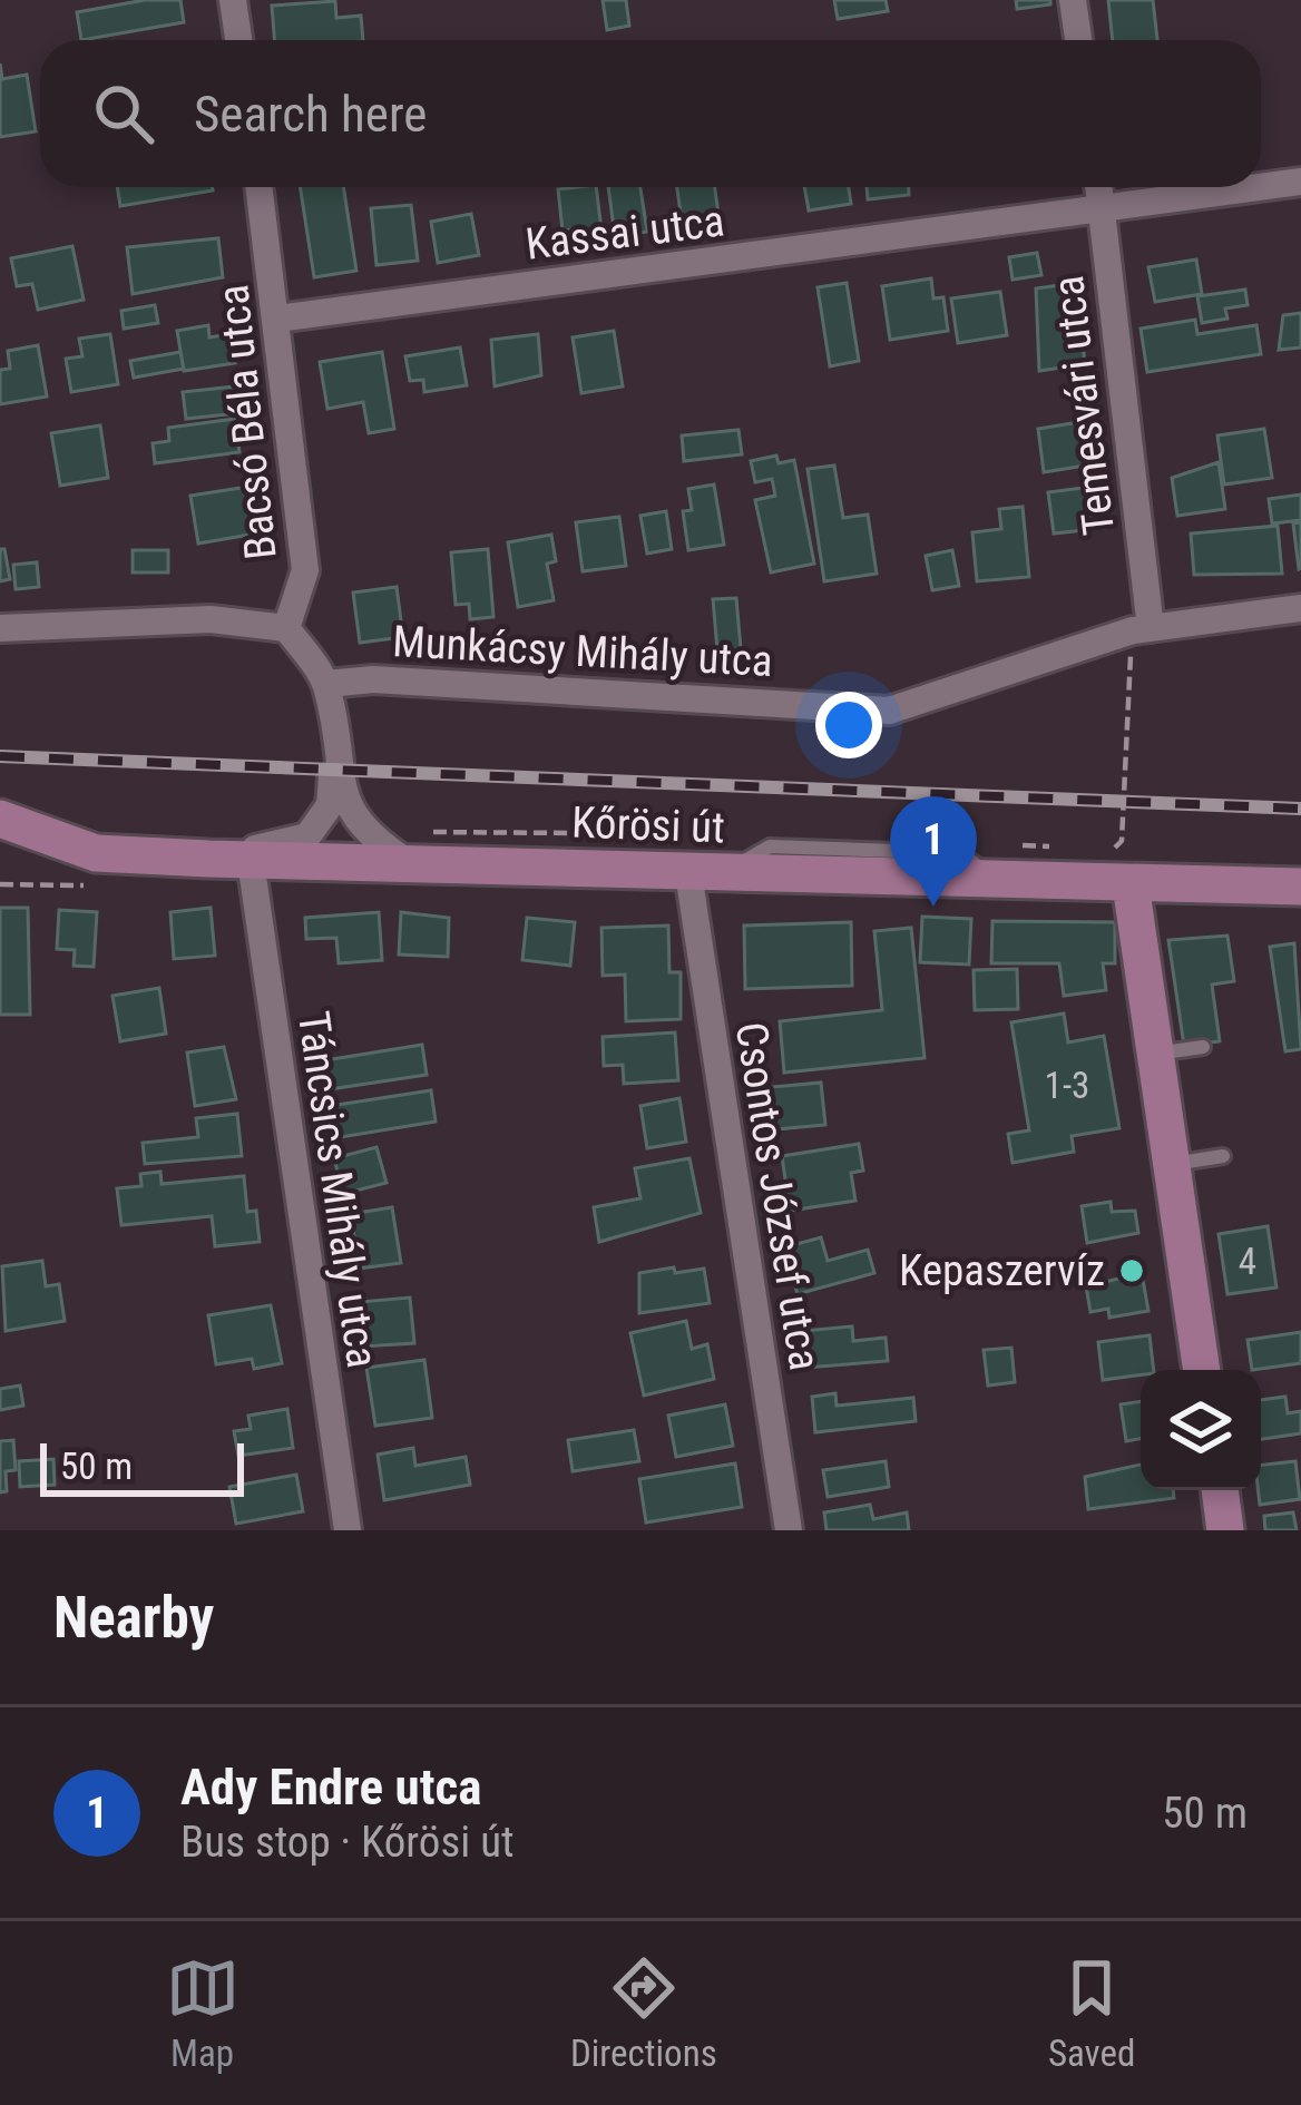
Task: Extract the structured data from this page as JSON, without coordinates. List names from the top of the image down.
{
  "streets": {
    "main road": ["Kőrösi út"],
    "street": [
      "Kassai utca",
      "Temesvári utca",
      "Bacsó Béla utca",
      "Munkácsy Mihály utca",
      "Táncsics Mihály utca",
      "Csontos József utca"
    ]
  },
  "crossings": [
    ["Kassai utca", "Temesvári utca"],
    ["Kassai utca", "Bacsó Béla utca"],
    ["Temesvári utca", "Munkácsy Mihály utca"],
    ["Kőrösi út", "Táncsics Mihály utca"],
    ["Kőrösi út", "Csontos József utca"]
  ],
  "places": ["Kepaszervíz"],
  "house_numbers": ["1-3", "4"],
  "scale_bar": "50 m",
  "page": {
    "search": "Search here",
    "pins": "1",
    "scale": "50 m",
    "heading": "Nearby",
    "list": [
      {
        "mark": "1",
        "name": "Ady Endre utca",
        "note": "Bus stop · Kőrösi út",
        "value": "50 m"
      }
    ],
    "nav": ["Map", "Directions", "Saved"]
  }
}
